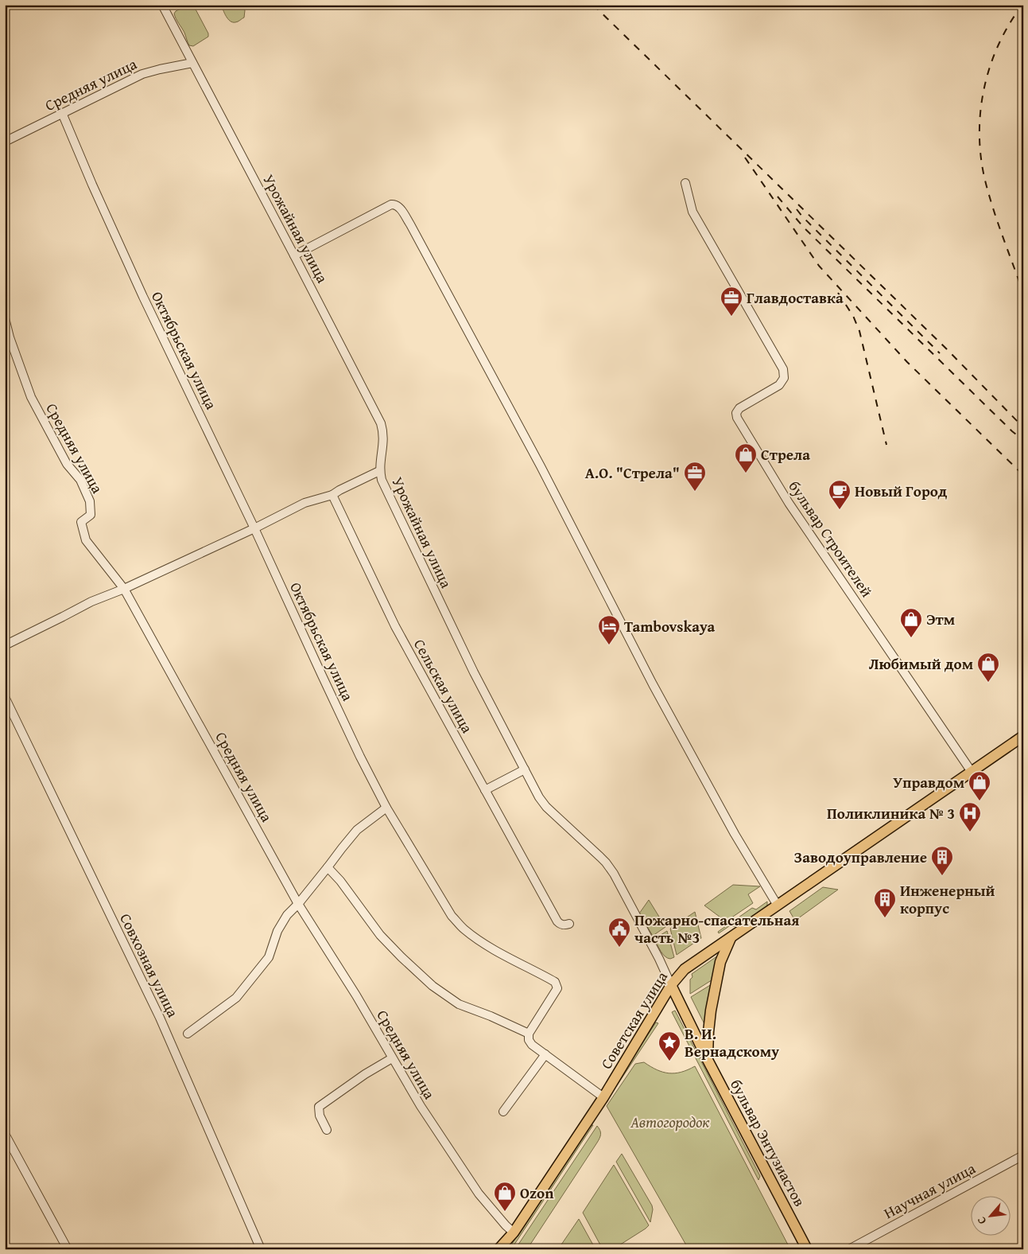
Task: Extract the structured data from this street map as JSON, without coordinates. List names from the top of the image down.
{
  "streets": {
    "main road": ["Советская улица", "бульвар Энтузиастов"],
    "street": [
      "Средняя улица",
      "Урожайная улица",
      "Октябрьская улица",
      "бульвар Строителей",
      "Сельская улица",
      "Совхозная улица",
      "Научная улица"
    ]
  },
  "crossings": [
    ["Средняя улица", "Урожайная улица"],
    ["Средняя улица", "Октябрьская улица"],
    ["Средняя улица", "Советская улица"],
    ["Урожайная улица", "Советская улица"],
    ["Урожайная улица", "бульвар Энтузиастов"],
    ["бульвар Строителей", "Советская улица"],
    ["Советская улица", "бульвар Энтузиастов"]
  ],
  "parks": ["Автогородок"],
  "places": {
    "office": ["Главдоставка", "А.О. \"Стрела\""],
    "shop": [
      "Стрела",
      "Этм",
      "Любимый дом",
      "Управдом",
      "Ozon"
    ],
    "cafe": ["Новый Город"],
    "hotel": ["Tambovskaya"],
    "hospital": ["Поликлиника № 3"],
    "building": ["Заводоуправление", "Инженерный корпус"],
    "public building": ["Пожарно-спасательная часть №3"],
    "place": ["В. И. Вернадскому"]
  },
  "north": "bottom left"
}
